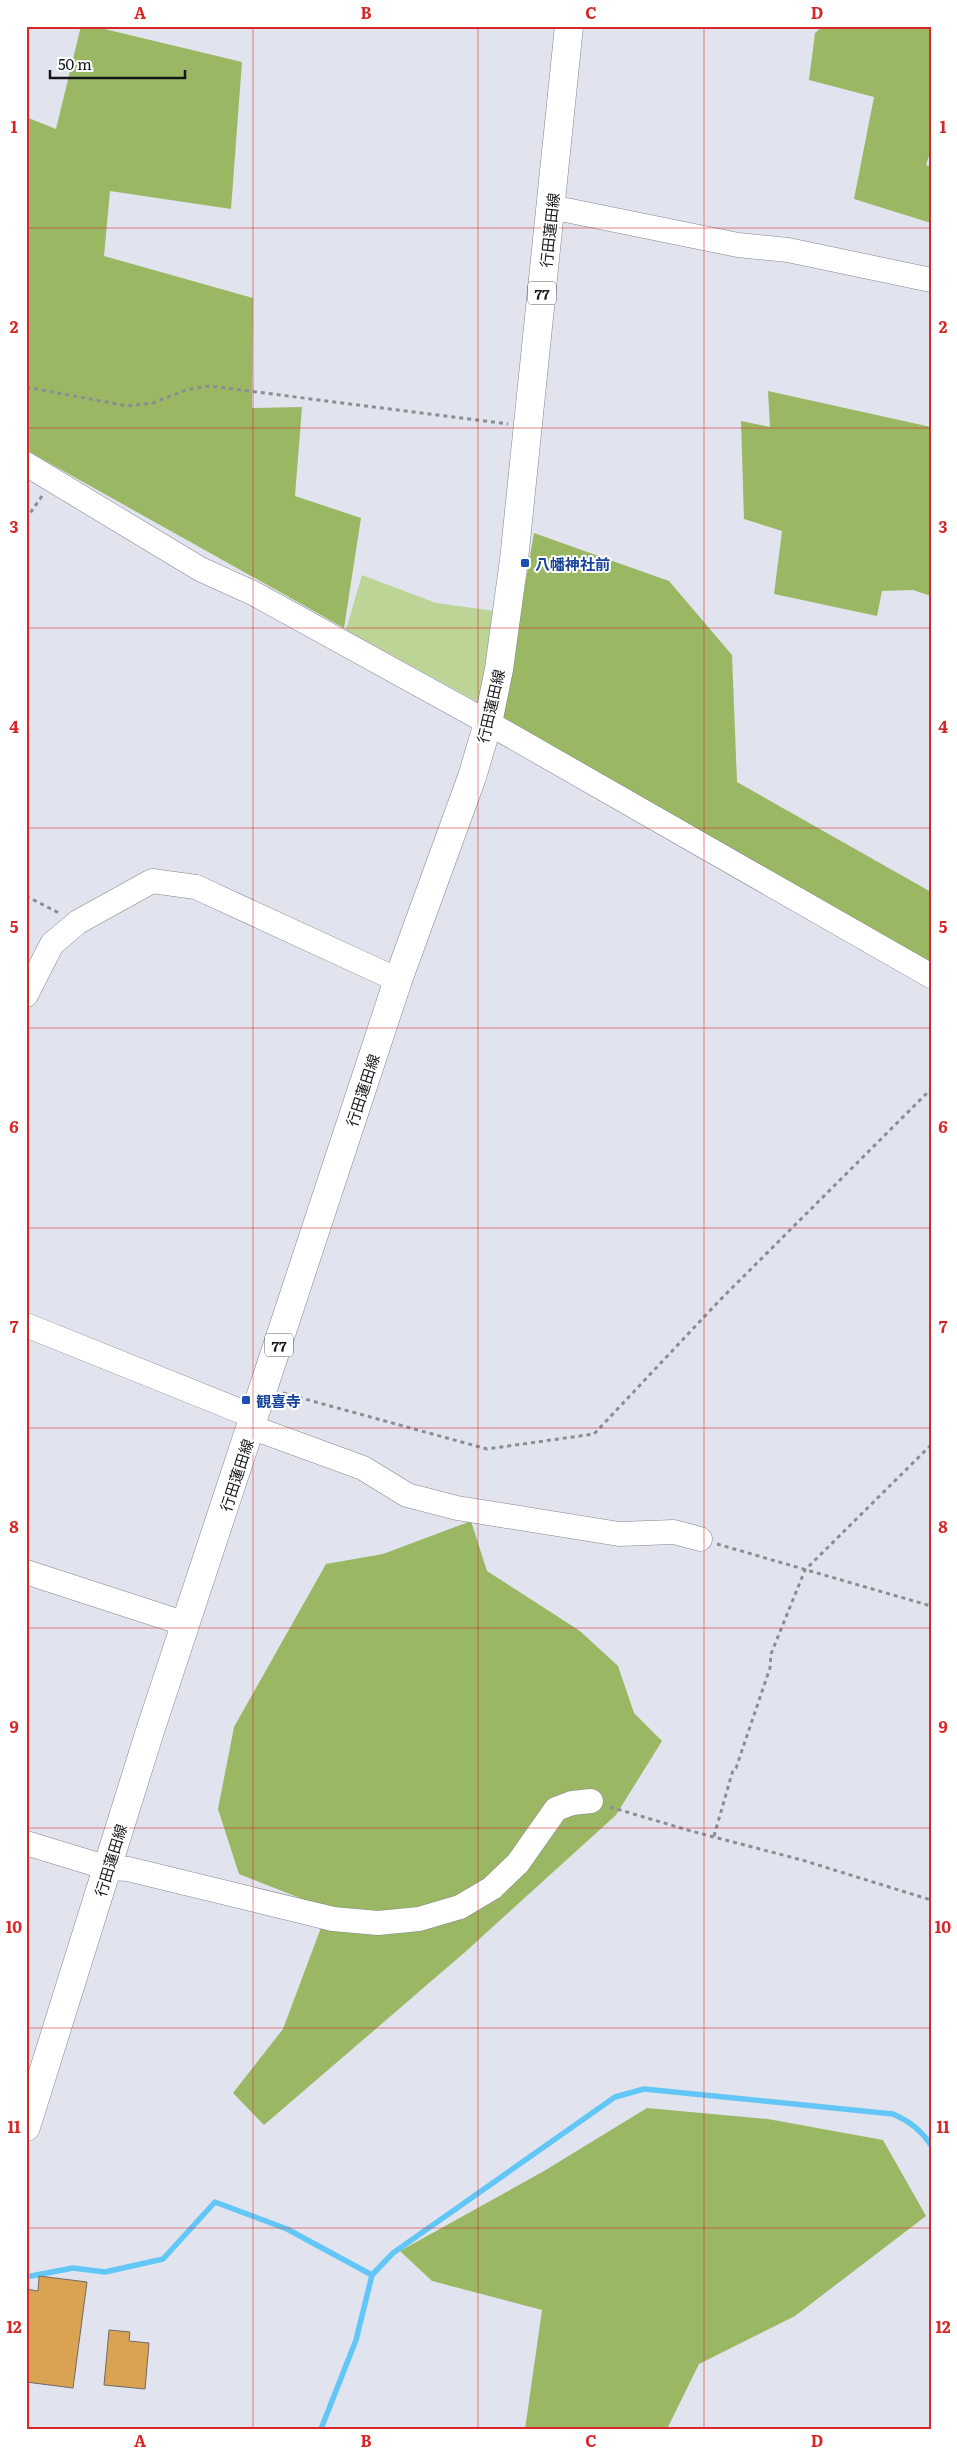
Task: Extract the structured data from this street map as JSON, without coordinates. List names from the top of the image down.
{
  "streets": {
    "main road": ["行田蓮田線", "77"]
  },
  "places": {
    "transit": ["八幡神社前", "観喜寺"]
  },
  "scale_bar": "50 m",
  "grid": {
    "columns": [
      "A",
      "B",
      "C",
      "D"
    ],
    "rows": [
      "1",
      "2",
      "3",
      "4",
      "5",
      "6",
      "7",
      "8",
      "9",
      "10",
      "11",
      "12"
    ]
  }
}
